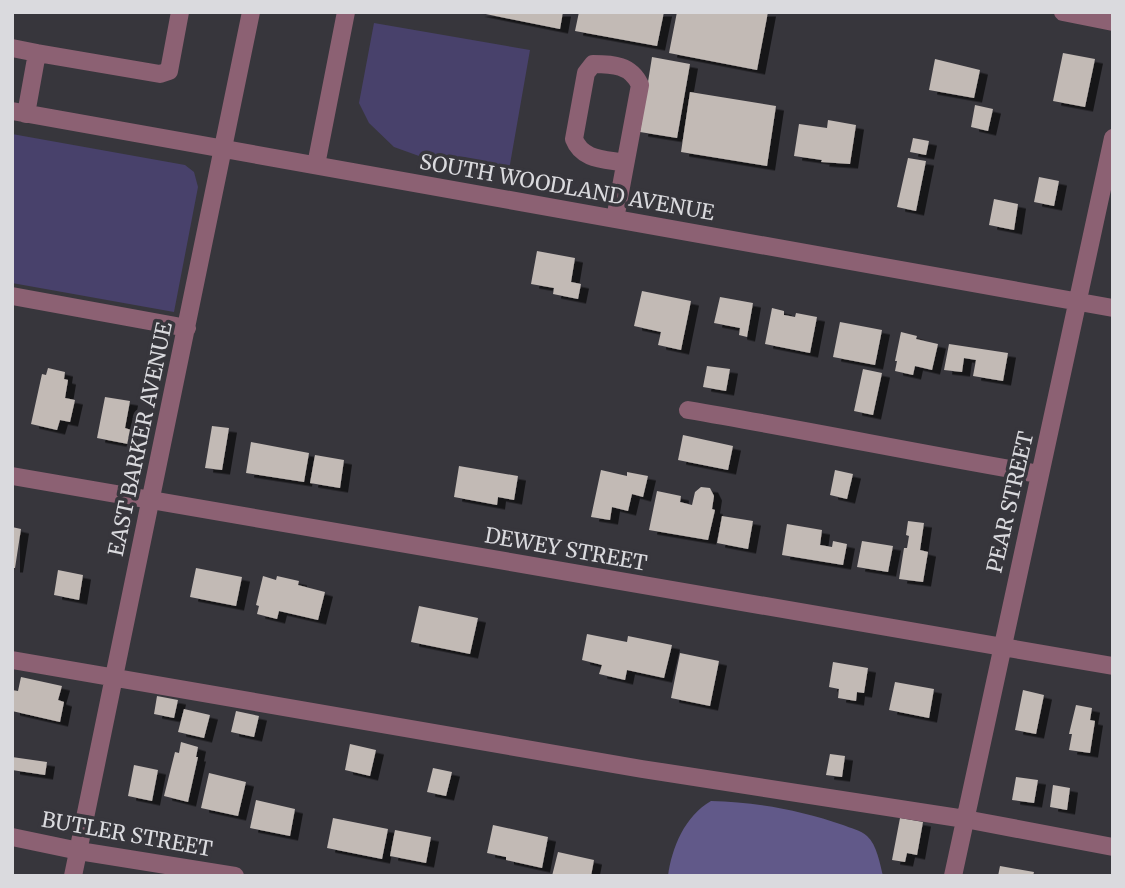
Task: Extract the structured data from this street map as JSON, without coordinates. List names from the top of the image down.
{
  "streets": {
    "street": [
      "SOUTH WOODLAND AVENUE",
      "EAST BARKER AVENUE",
      "PEAR STREET",
      "DEWEY STREET",
      "BUTLER STREET"
    ]
  },
  "crossings": [
    ["SOUTH WOODLAND AVENUE", "EAST BARKER AVENUE"],
    ["SOUTH WOODLAND AVENUE", "PEAR STREET"],
    ["EAST BARKER AVENUE", "DEWEY STREET"],
    ["EAST BARKER AVENUE", "BUTLER STREET"],
    ["PEAR STREET", "DEWEY STREET"]
  ]
}
